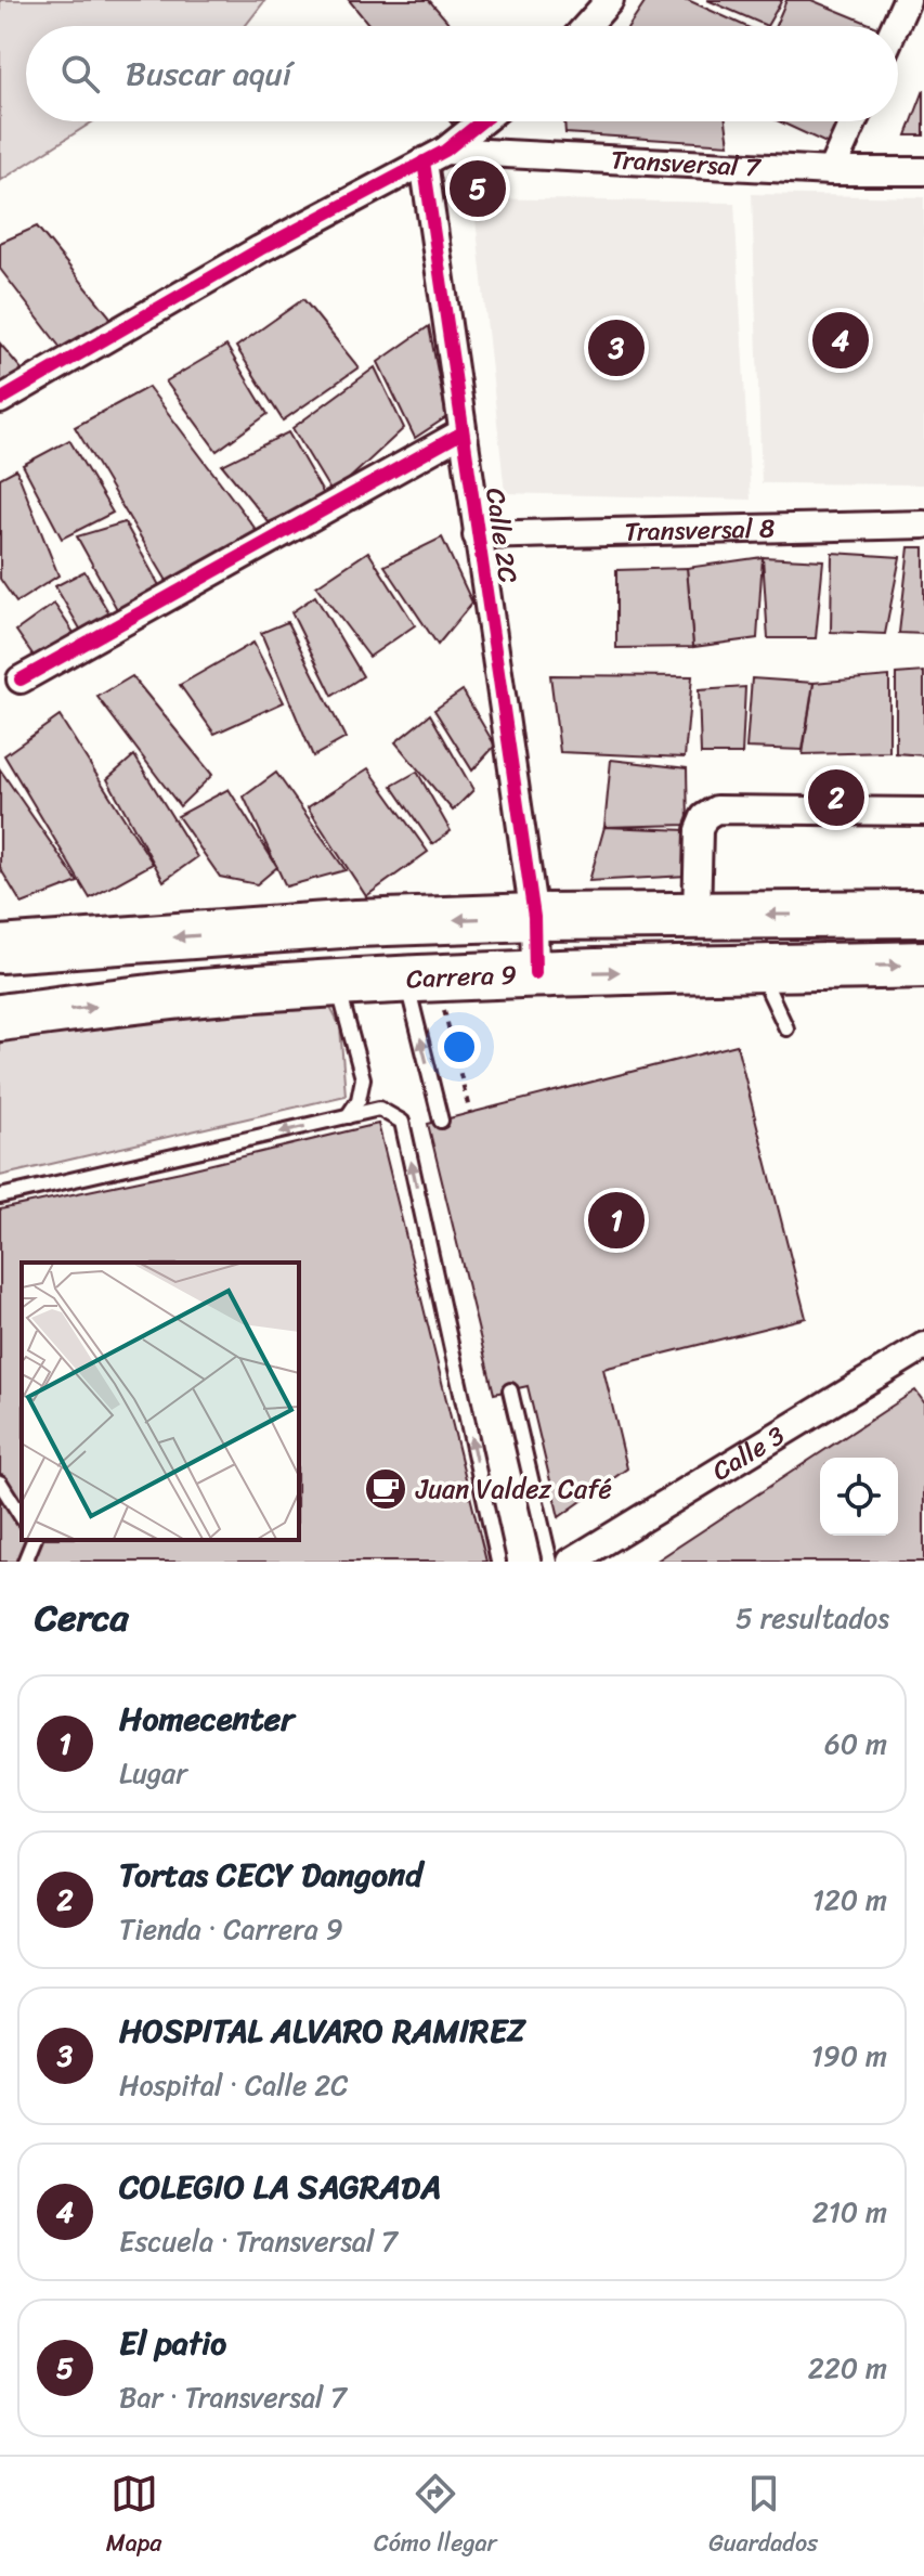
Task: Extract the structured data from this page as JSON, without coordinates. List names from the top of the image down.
{
  "streets": {
    "highway": ["Carrera 9"],
    "street": [
      "Transversal 7",
      "Transversal 8",
      "Calle 2C",
      "Calle 3"
    ]
  },
  "crossings": [
    ["Transversal 7", "Calle 2C"],
    ["Transversal 8", "Calle 2C"],
    ["Calle 2C", "Carrera 9"]
  ],
  "places": {
    "cafe": ["Juan Valdez Café"]
  },
  "page": {
    "search": "Buscar aquí",
    "pins": [
      "5",
      "4",
      "3",
      "2",
      "1"
    ],
    "heading": ["Cerca", "5 resultados"],
    "list": [
      {
        "mark": "1",
        "name": "Homecenter",
        "note": "Lugar",
        "value": "60 m"
      },
      {
        "mark": "2",
        "name": "Tortas CECY Dangond",
        "note": "Tienda · Carrera 9",
        "value": "120 m"
      },
      {
        "mark": "3",
        "name": "HOSPITAL ALVARO RAMIREZ",
        "note": "Hospital · Calle 2C",
        "value": "190 m"
      },
      {
        "mark": "4",
        "name": "COLEGIO LA SAGRADA",
        "note": "Escuela · Transversal 7",
        "value": "210 m"
      },
      {
        "mark": "5",
        "name": "El patio",
        "note": "Bar · Transversal 7",
        "value": "220 m"
      }
    ],
    "nav": ["Mapa", "Cómo llegar", "Guardados"]
  }
}
